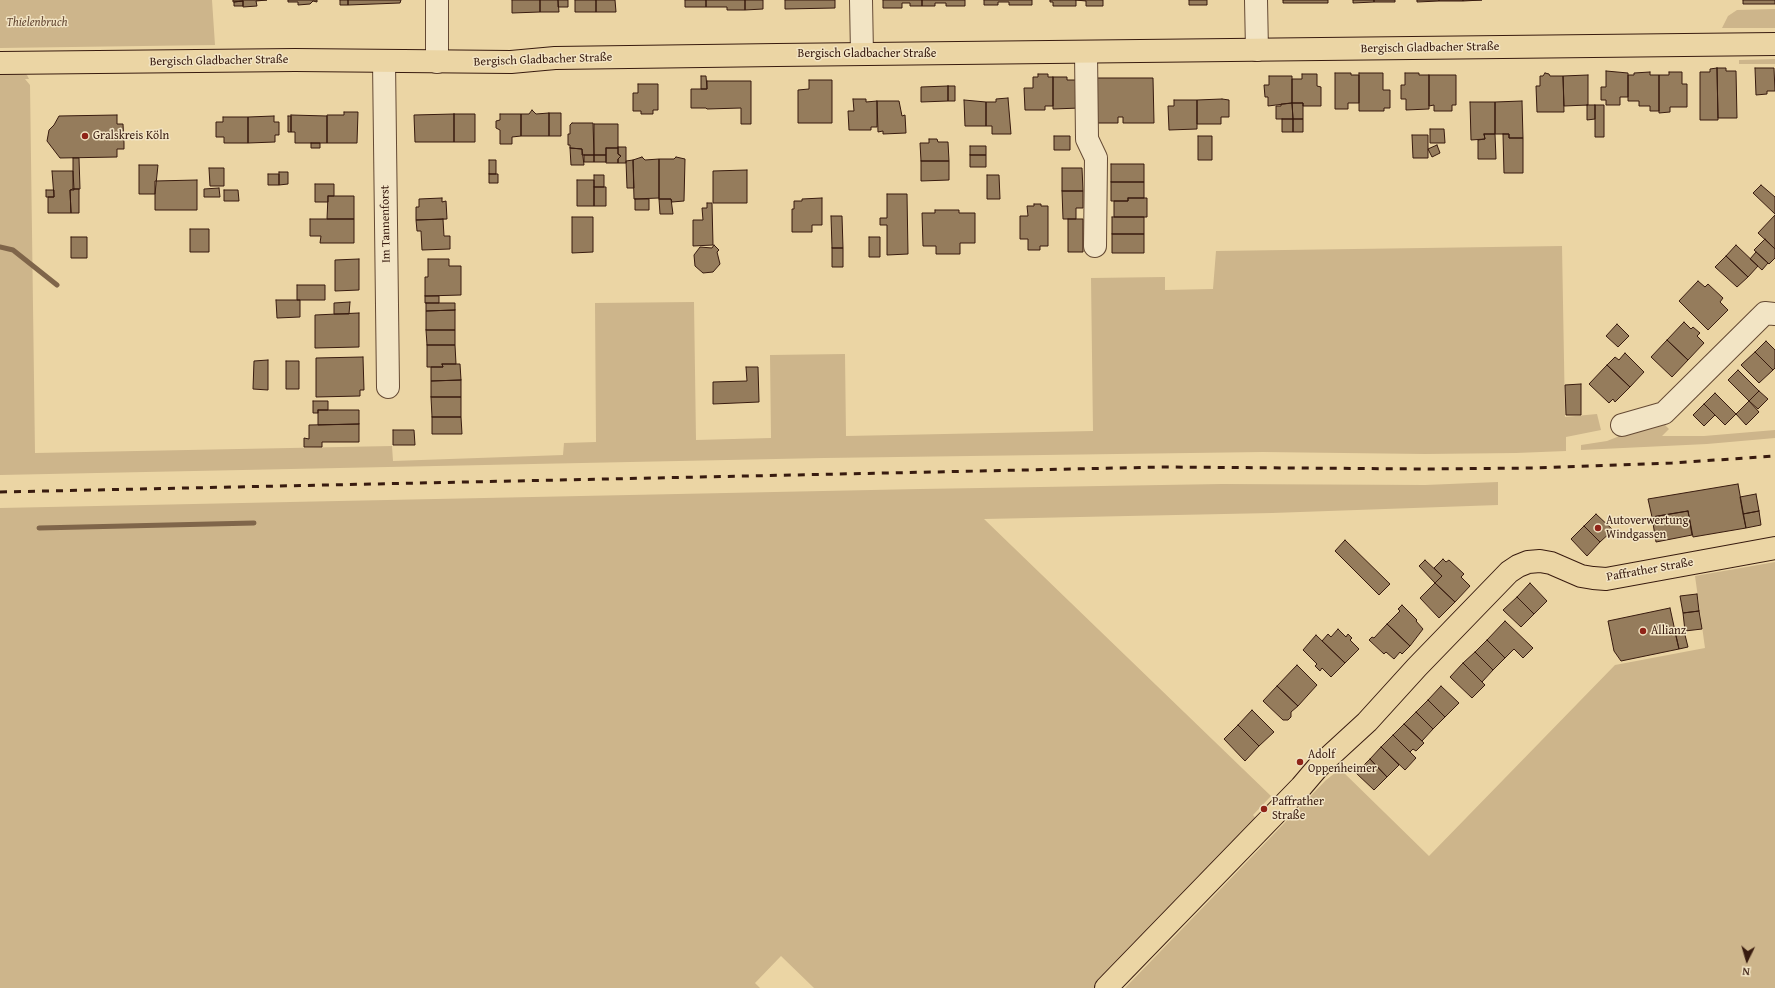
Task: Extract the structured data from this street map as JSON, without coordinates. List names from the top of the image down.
{
  "streets": {
    "main road": ["Bergisch Gladbacher Straße", "Paffrather Straße"],
    "street": ["Im Tannenforst"]
  },
  "crossings": [
    ["Bergisch Gladbacher Straße", "Im Tannenforst"]
  ],
  "parks": ["Thielenbruch"],
  "places": [
    "Gralskreis Köln",
    "Autoverwertung Windgassen",
    "Allianz",
    "Adolf Oppenheimer",
    "Paffrather Straße"
  ],
  "north": "bottom"
}
